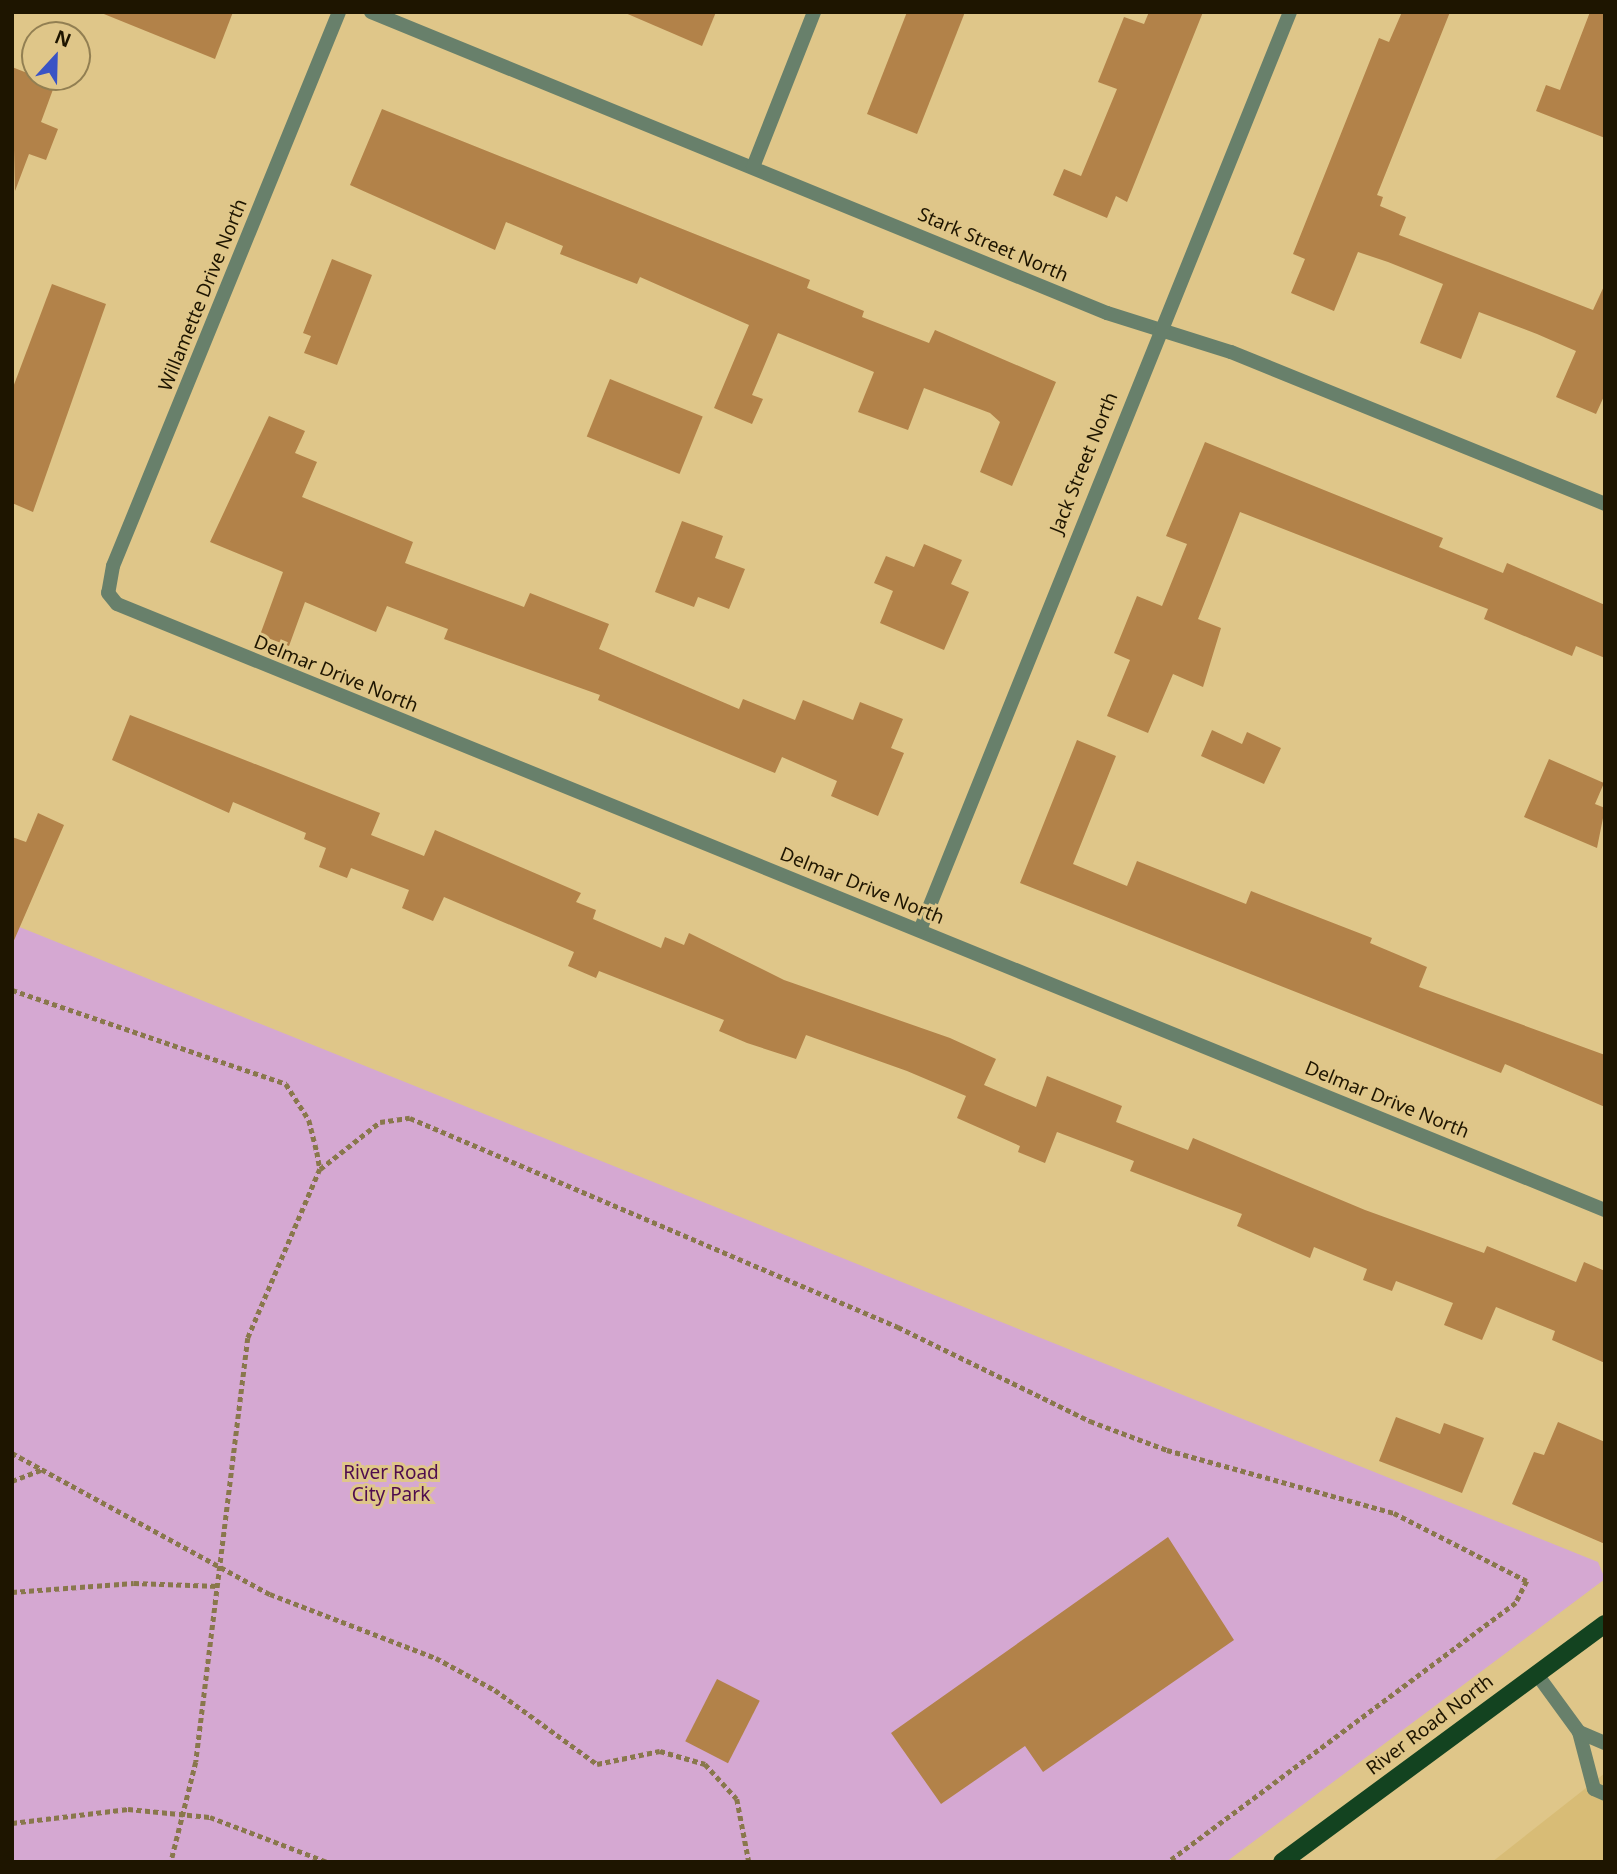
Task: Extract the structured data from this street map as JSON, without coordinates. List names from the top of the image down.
{
  "streets": {
    "main road": ["River Road North"],
    "street": [
      "Stark Street North",
      "Willamette Drive North",
      "Jack Street North",
      "Delmar Drive North"
    ]
  },
  "crossings": [
    ["Stark Street North", "Jack Street North"],
    ["Willamette Drive North", "Delmar Drive North"],
    ["Jack Street North", "Delmar Drive North"]
  ],
  "parks": ["River Road City Park"],
  "north": "top"
}
